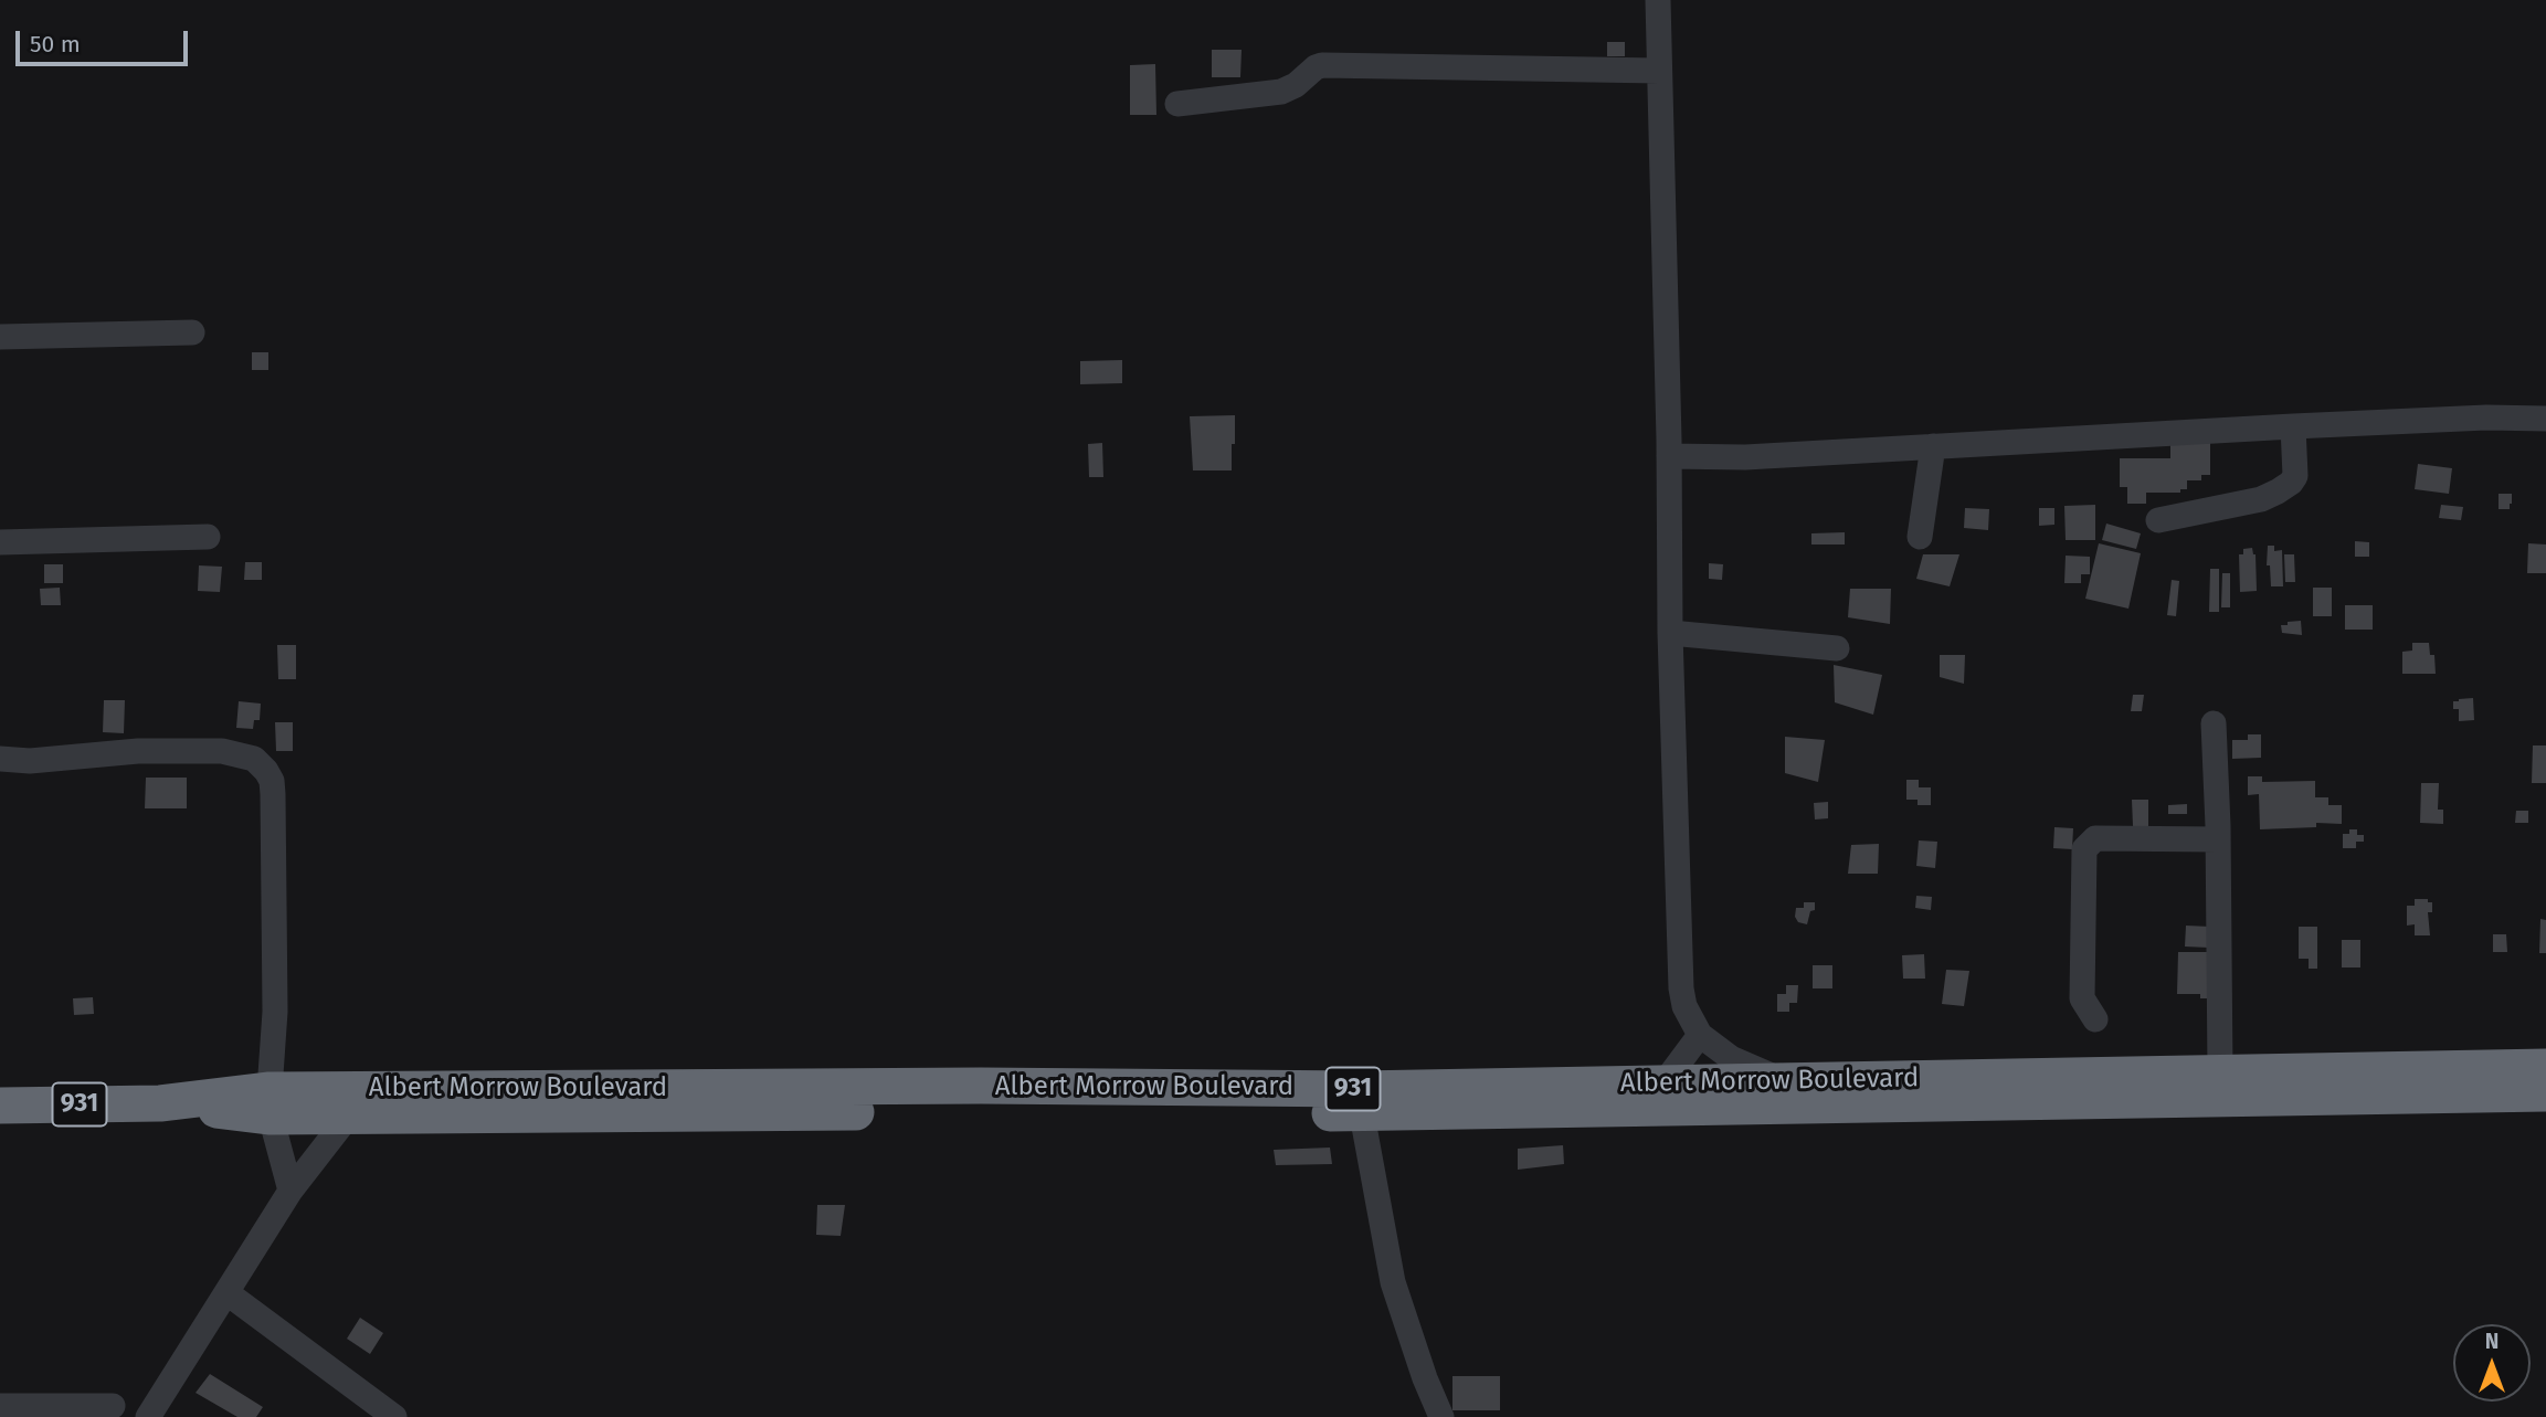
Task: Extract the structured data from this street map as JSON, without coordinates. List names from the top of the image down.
{
  "streets": {
    "highway": ["Albert Morrow Boulevard", "931"]
  },
  "scale_bar": "50 m",
  "north": "top"
}
